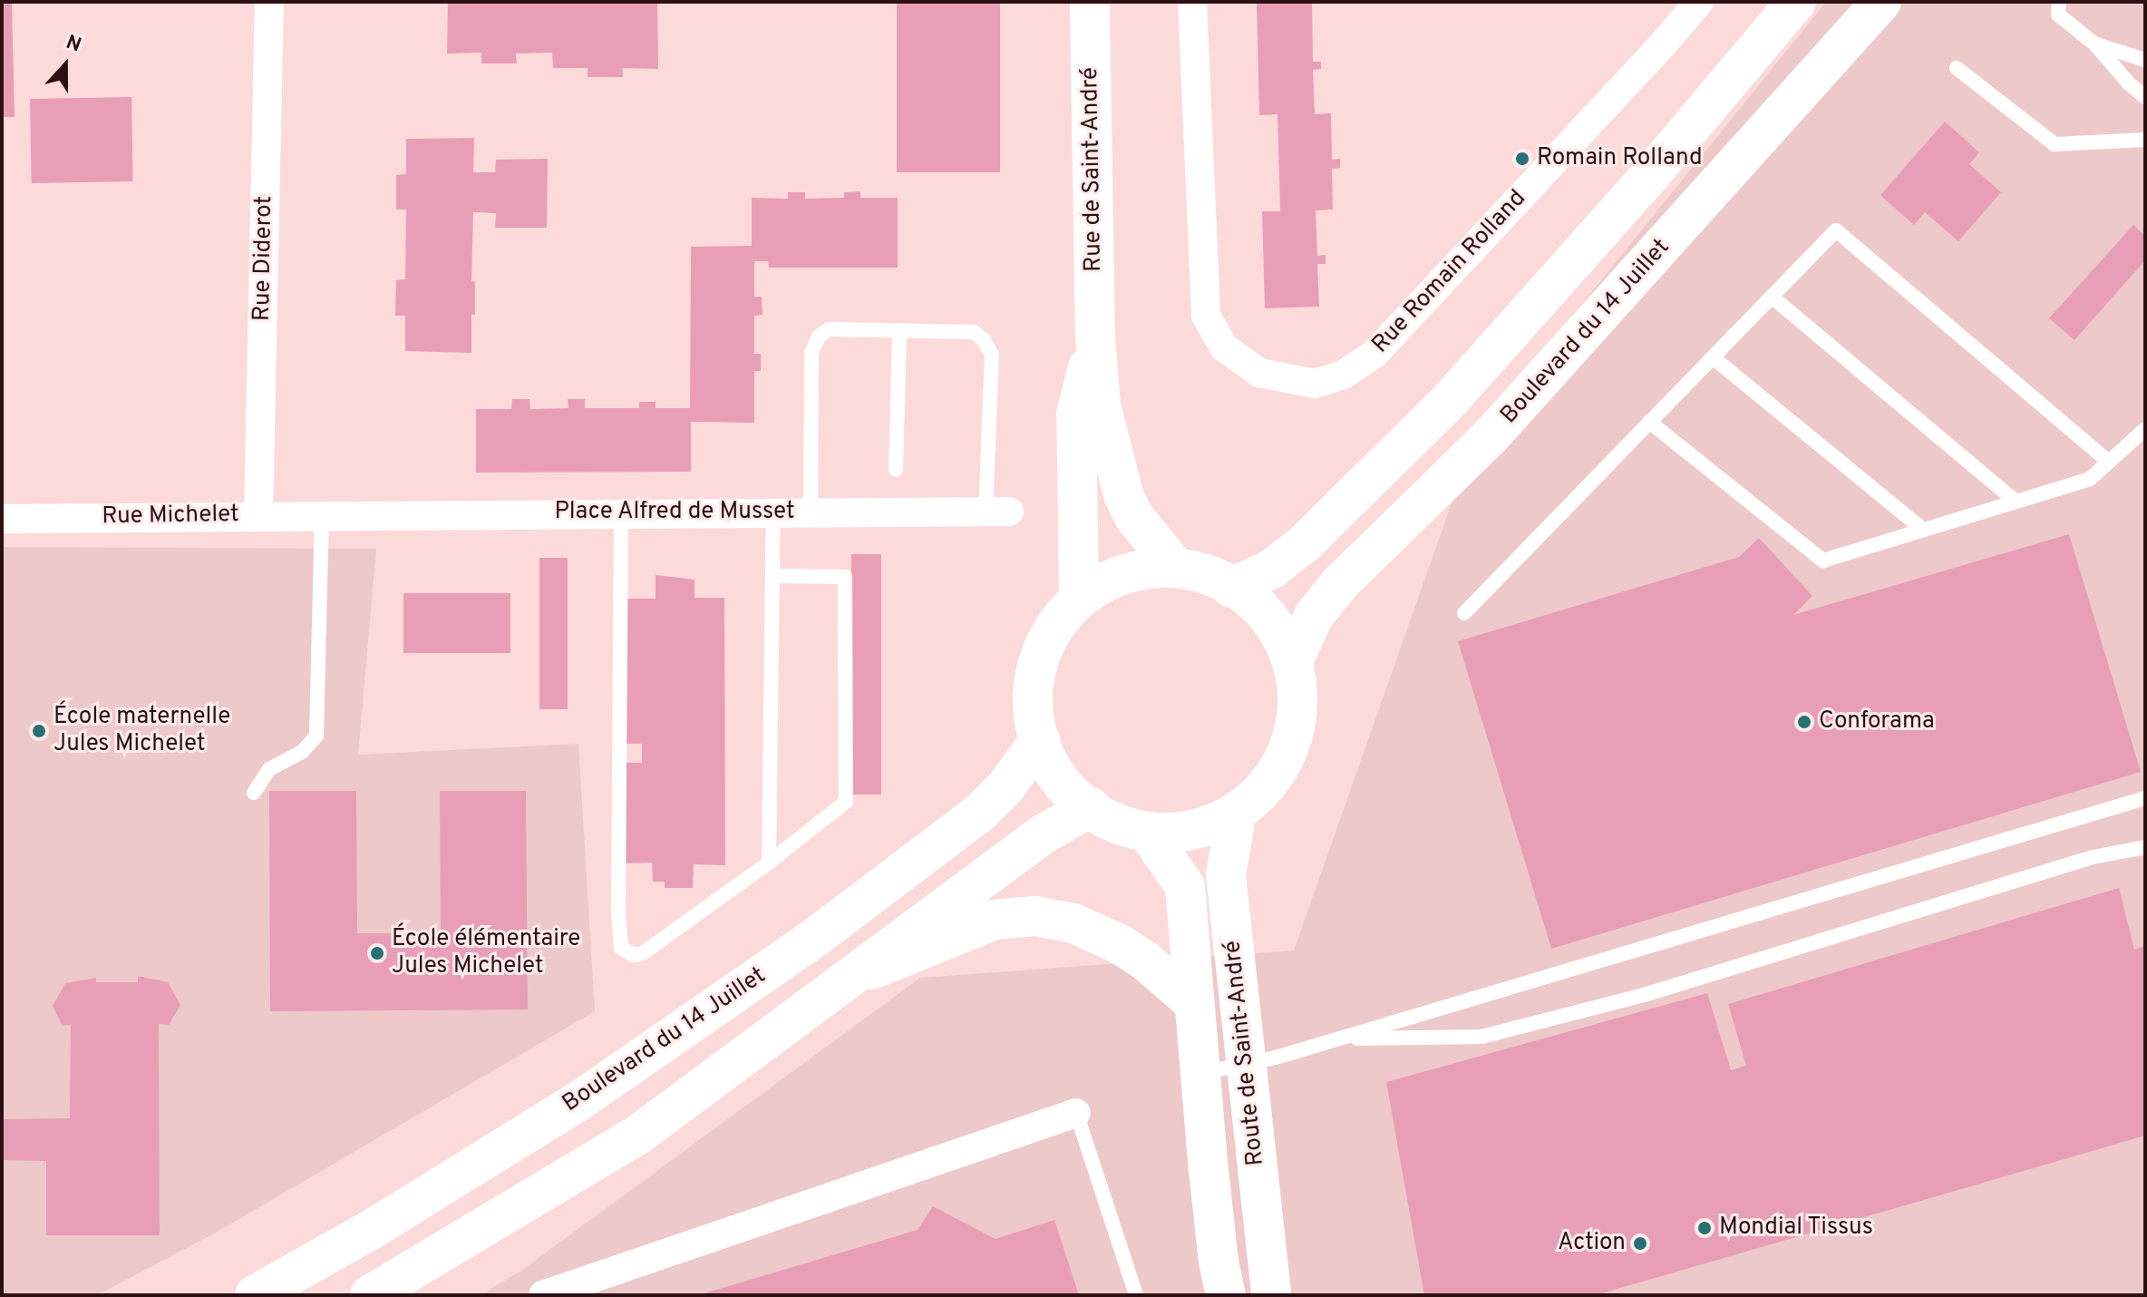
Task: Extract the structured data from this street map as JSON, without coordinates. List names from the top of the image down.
{
  "streets": {
    "main road": ["Rue de Saint-André", "Boulevard du 14 Juillet", "Route de Saint-André"],
    "street": [
      "Rue Diderot",
      "Rue Romain Rolland",
      "Place Alfred de Musset",
      "Rue Michelet"
    ]
  },
  "crossings": [
    ["Rue Diderot", "Rue Michelet"],
    ["Place Alfred de Musset", "Rue Michelet"]
  ],
  "places": [
    "Romain Rolland",
    "Conforama",
    "École maternelle Jules Michelet",
    "École élémentaire Jules Michelet",
    "Mondial Tissus",
    "Action"
  ],
  "north": "top"
}
